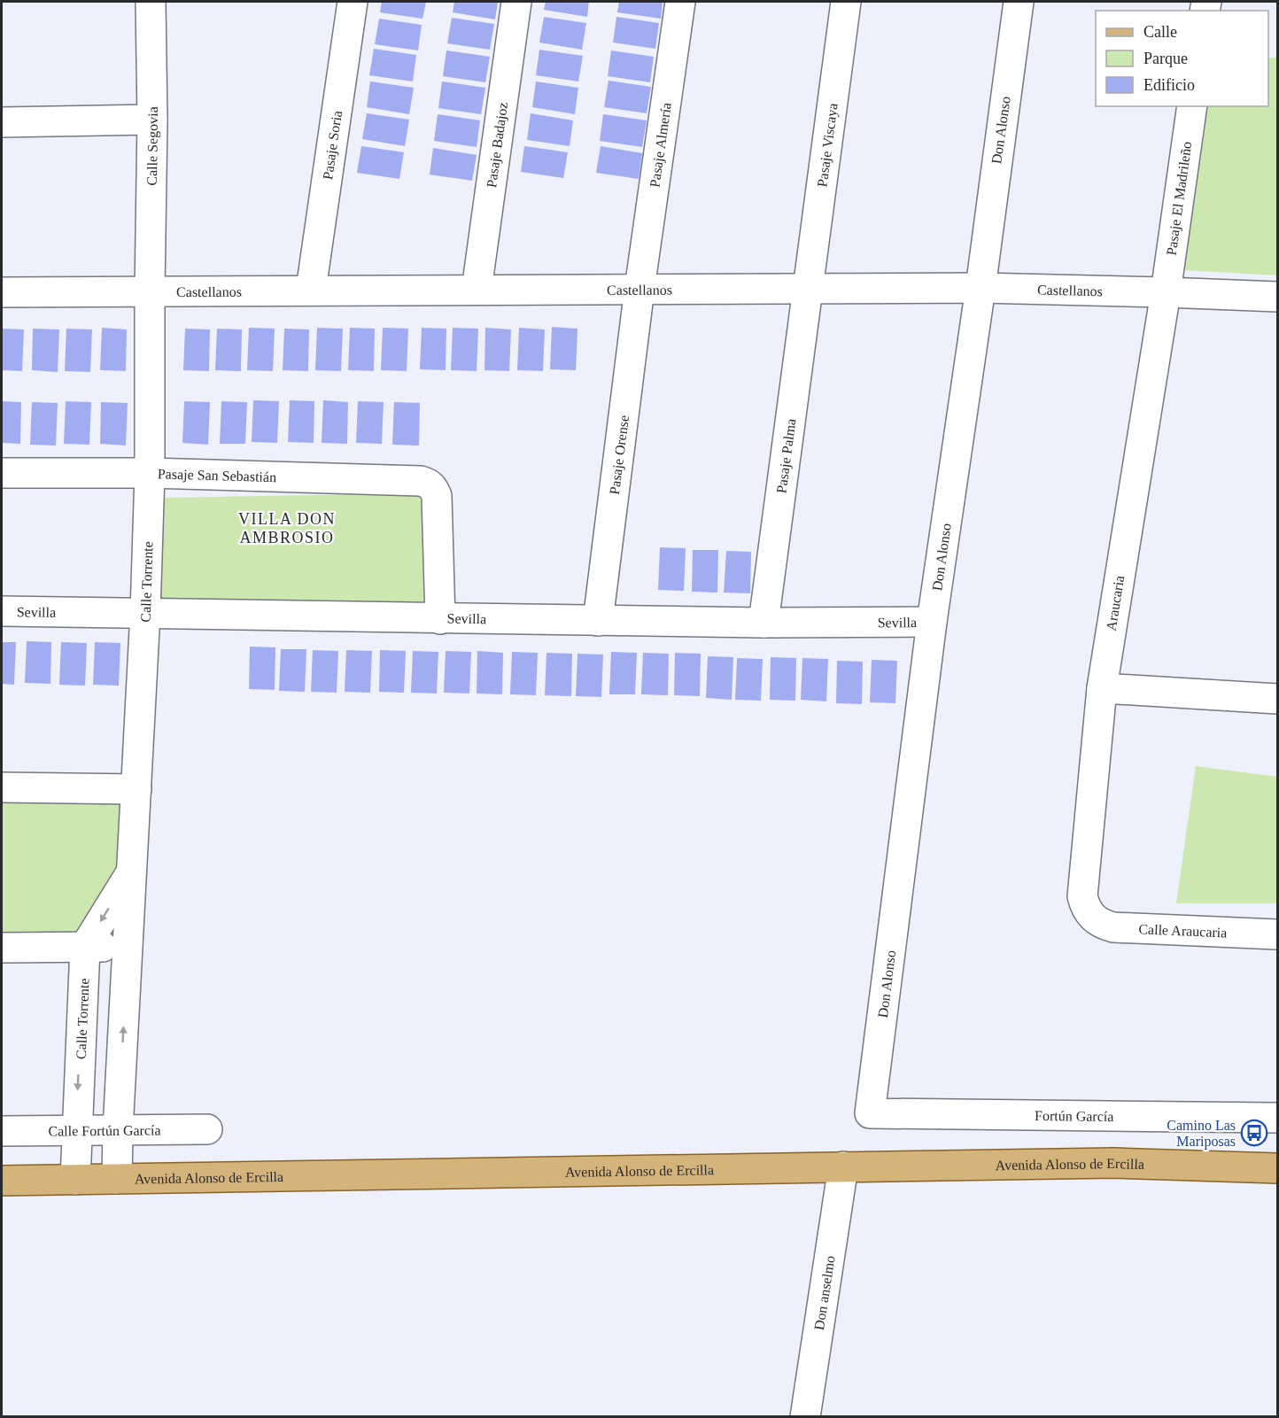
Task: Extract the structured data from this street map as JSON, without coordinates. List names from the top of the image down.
{
  "streets": {
    "main road": ["Avenida Alonso de Ercilla"],
    "street": [
      "Don Alonso",
      "Pasaje Soria",
      "Pasaje Badajoz",
      "Pasaje Almería",
      "Pasaje Viscaya",
      "Calle Segovia",
      "Pasaje El Madrileño",
      "Castellanos",
      "Pasaje Orense",
      "Pasaje Palma",
      "Pasaje San Sebastián",
      "Calle Torrente",
      "Araucaria",
      "Sevilla",
      "Calle Araucaria",
      "Fortún García",
      "Calle Fortún García",
      "Don anselmo"
    ]
  },
  "crossings": [
    ["Don Alonso", "Castellanos"],
    ["Don Alonso", "Sevilla"],
    ["Don Alonso", "Fortún García"],
    ["Pasaje Soria", "Castellanos"],
    ["Pasaje Badajoz", "Castellanos"],
    ["Pasaje Almería", "Castellanos"],
    ["Pasaje Almería", "Pasaje Orense"],
    ["Pasaje Viscaya", "Castellanos"],
    ["Pasaje Viscaya", "Pasaje Palma"],
    ["Calle Segovia", "Castellanos"],
    ["Calle Segovia", "Calle Torrente"],
    ["Pasaje El Madrileño", "Castellanos"],
    ["Pasaje El Madrileño", "Araucaria"],
    ["Castellanos", "Pasaje Orense"],
    ["Castellanos", "Pasaje Palma"],
    ["Castellanos", "Calle Torrente"],
    ["Castellanos", "Araucaria"],
    ["Pasaje Orense", "Sevilla"],
    ["Pasaje Palma", "Sevilla"],
    ["Pasaje San Sebastián", "Calle Torrente"],
    ["Pasaje San Sebastián", "Sevilla"],
    ["Calle Torrente", "Sevilla"],
    ["Calle Torrente", "Calle Fortún García"],
    ["Calle Torrente", "Avenida Alonso de Ercilla"],
    ["Araucaria", "Calle Araucaria"],
    ["Avenida Alonso de Ercilla", "Don anselmo"]
  ],
  "districts": ["VILLA DON AMBROSIO"],
  "places": {
    "bus stop": ["Camino Las Mariposas"]
  },
  "legend": ["Calle", "Parque", "Edificio"]
}
